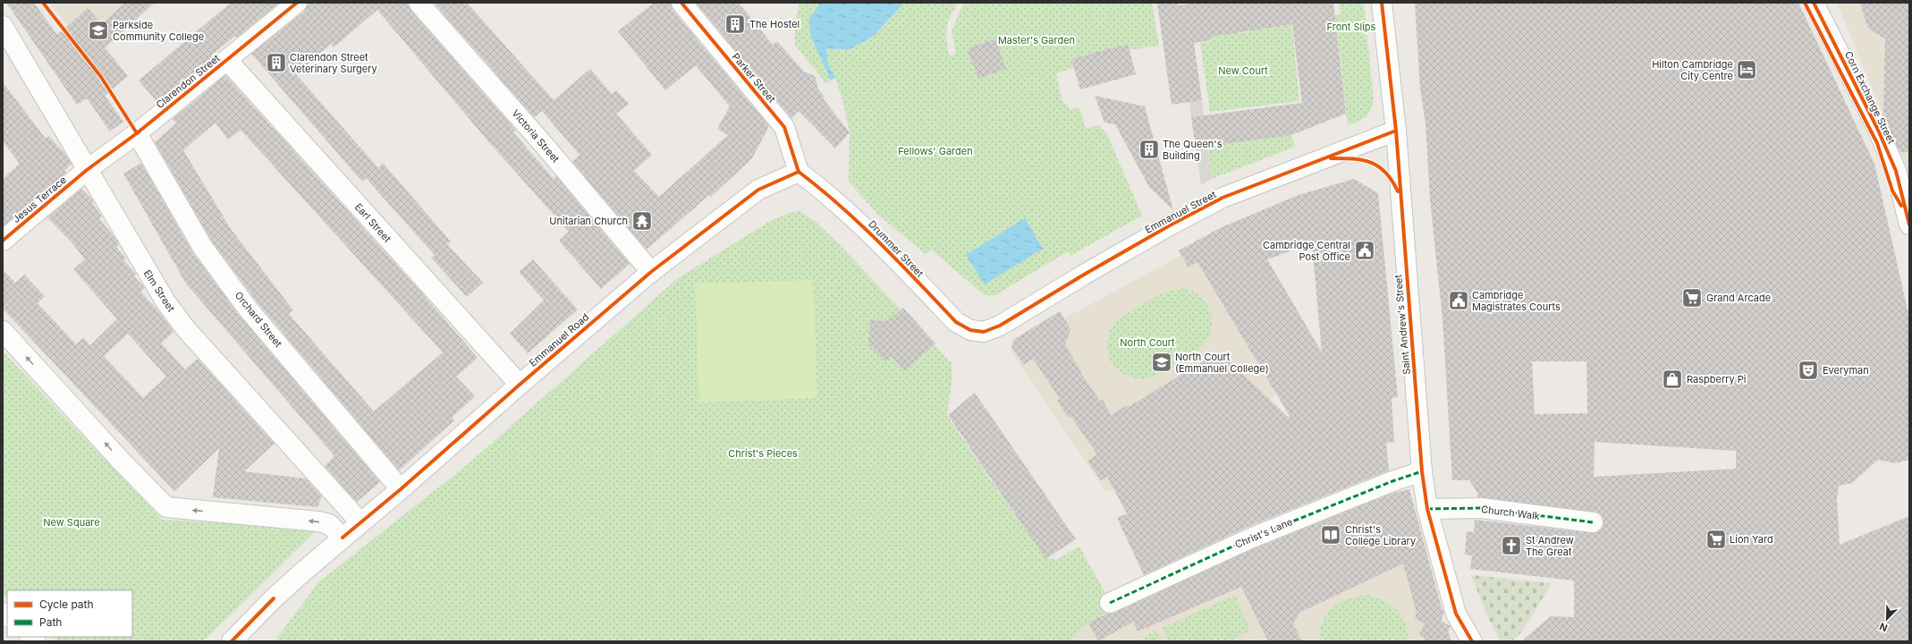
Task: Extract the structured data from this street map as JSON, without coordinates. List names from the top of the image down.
{
  "streets": {
    "street": [
      "Parker Street",
      "Clarendon Street",
      "Corn Exchange Street",
      "Victoria Street",
      "Jesus Terrace",
      "Emmanuel Street",
      "Earl Street",
      "Drummer Street",
      "Elm Street",
      "Orchard Street",
      "Saint Andrew's Street",
      "Emmanuel Road",
      "Church Walk",
      "Christ's Lane"
    ]
  },
  "crossings": [
    ["Parker Street", "Drummer Street"],
    ["Parker Street", "Emmanuel Road"],
    ["Clarendon Street", "Jesus Terrace"],
    ["Clarendon Street", "Earl Street"],
    ["Clarendon Street", "Elm Street"],
    ["Clarendon Street", "Orchard Street"],
    ["Victoria Street", "Emmanuel Road"],
    ["Jesus Terrace", "Elm Street"],
    ["Emmanuel Street", "Drummer Street"],
    ["Emmanuel Street", "Saint Andrew's Street"],
    ["Earl Street", "Emmanuel Road"],
    ["Drummer Street", "Emmanuel Road"],
    ["Elm Street", "Emmanuel Road"],
    ["Orchard Street", "Emmanuel Road"],
    ["Saint Andrew's Street", "Church Walk"],
    ["Saint Andrew's Street", "Christ's Lane"]
  ],
  "parks": [
    "Front Slips",
    "Master's Garden",
    "New Court",
    "Fellows' Garden",
    "North Court",
    "Christ's Pieces",
    "New Square"
  ],
  "places": {
    "building": ["The Hostel", "Clarendon Street Veterinary Surgery", "The Queen's Building"],
    "school or university": ["Parkside Community College", "North Court (Emmanuel College)"],
    "hotel": ["Hilton Cambridge City Centre"],
    "temple": ["Unitarian Church"],
    "public building": ["Cambridge Central Post Office", "Cambridge Magistrates Courts"],
    "supermarket": ["Grand Arcade", "Lion Yard"],
    "theatre": ["Everyman"],
    "shop": ["Raspberry Pi"],
    "library": ["Christ's College Library"],
    "church": ["St Andrew The Great"]
  },
  "legend": ["Cycle path", "Path"],
  "north": "bottom left"
}
